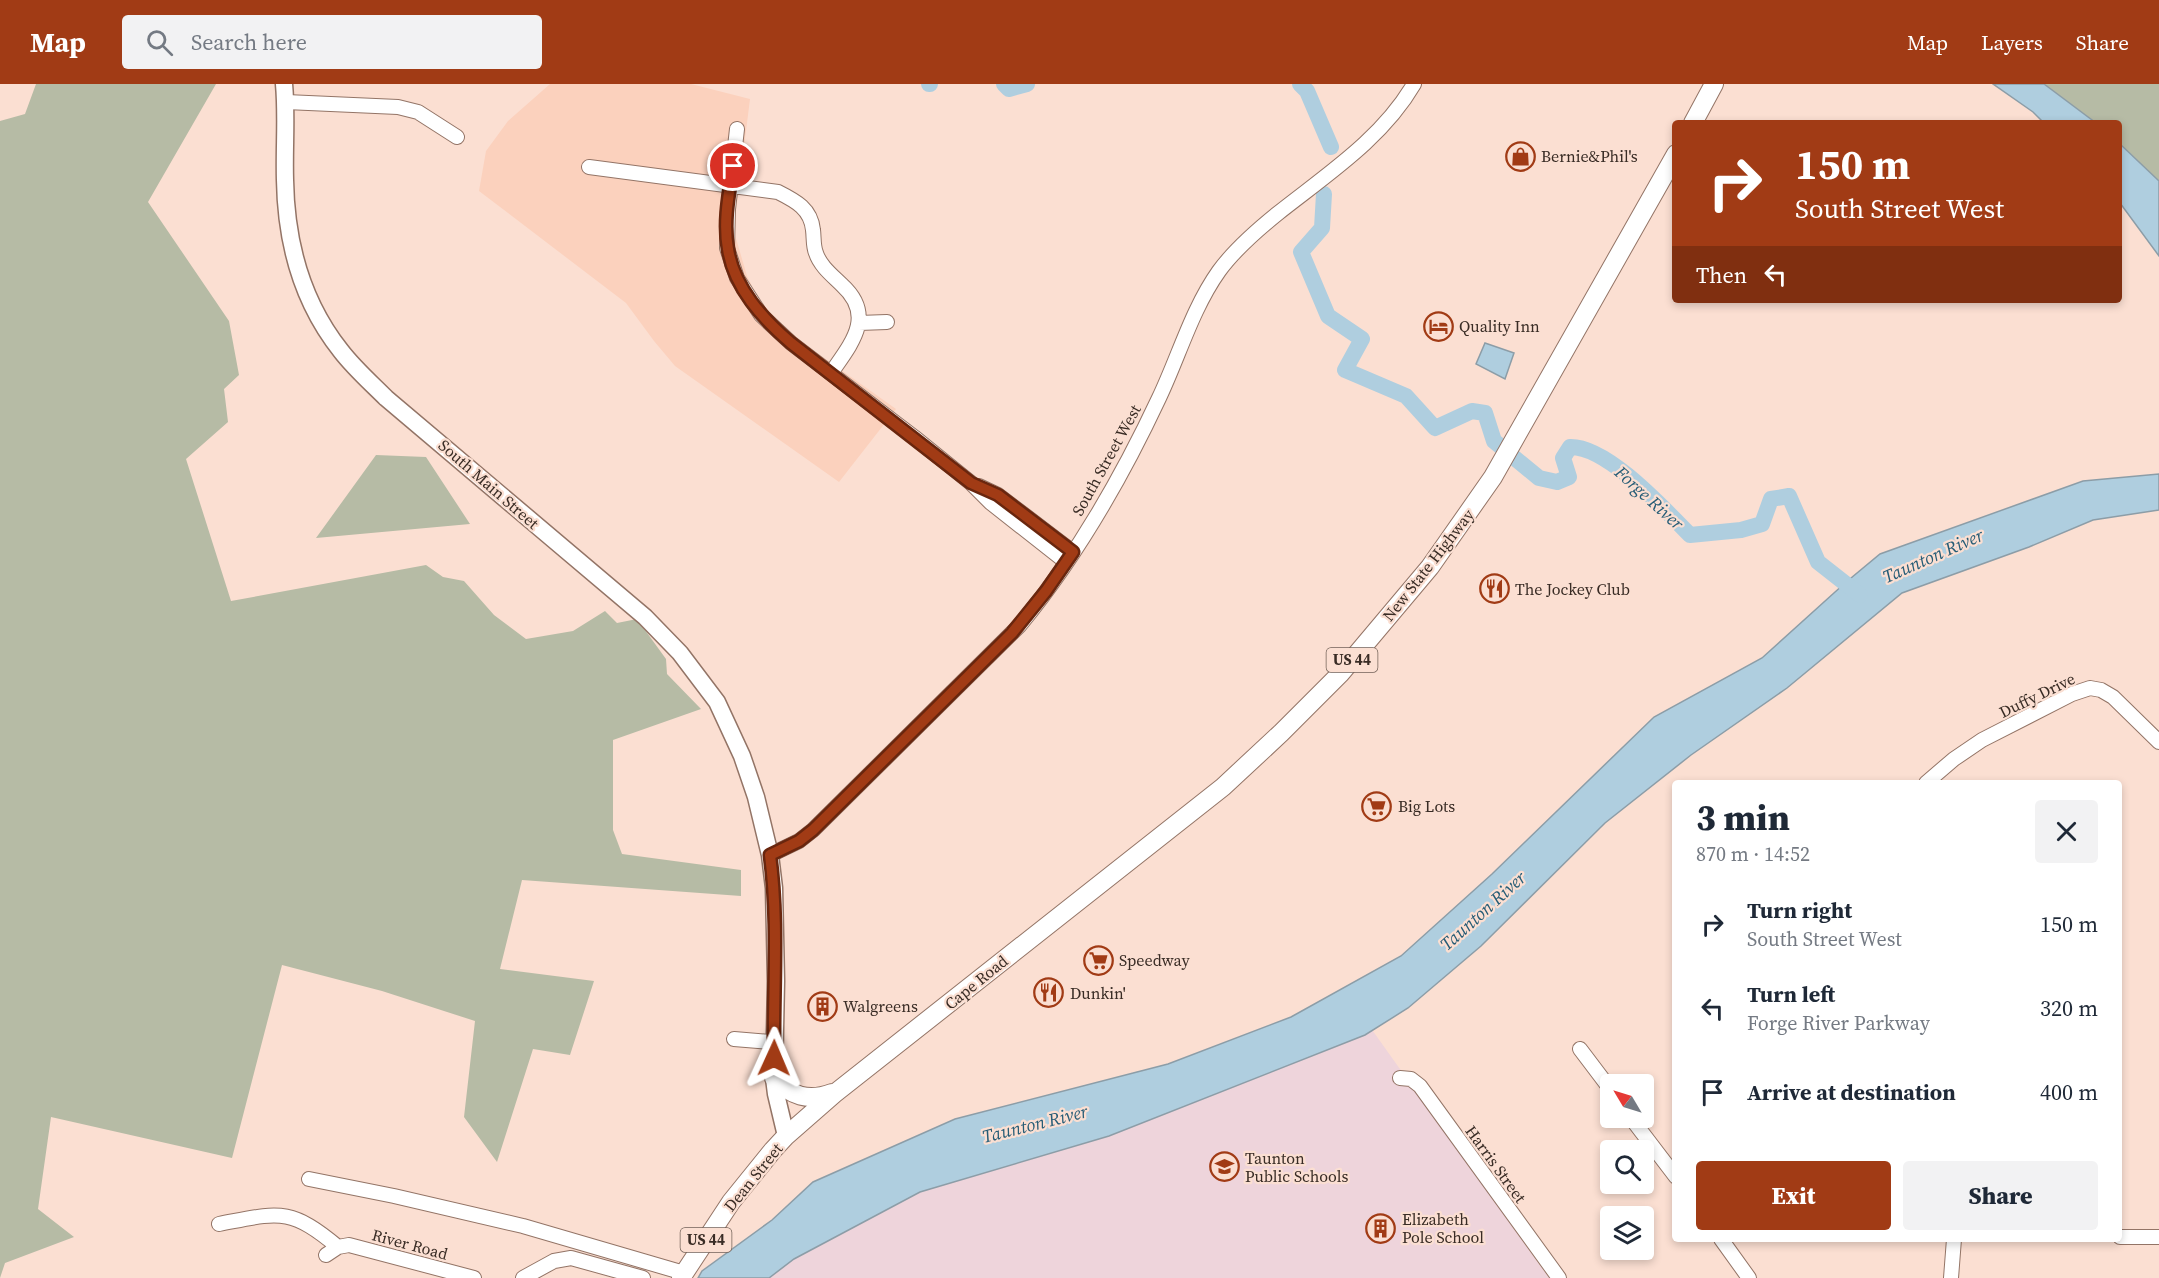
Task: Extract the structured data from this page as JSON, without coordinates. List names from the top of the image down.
{
  "streets": {
    "highway": [
      "New State Highway",
      "US 44",
      "Cape Road",
      "Dean Street"
    ],
    "main road": ["South Main Street"],
    "street": [
      "South Street West",
      "Duffy Drive",
      "Harris Street",
      "River Road"
    ]
  },
  "crossings": [
    ["South Street West", "South Main Street"],
    ["South Street West", "Dean Street"],
    ["South Main Street", "Dean Street"],
    ["New State Highway", "Cape Road"],
    ["Cape Road", "Dean Street"]
  ],
  "water": ["Forge River", "Taunton River"],
  "places": {
    "shop": ["Bernie&Phil's"],
    "hotel": ["Quality Inn"],
    "restaurant": ["The Jockey Club", "Dunkin'"],
    "supermarket": ["Big Lots", "Speedway"],
    "building": ["Walgreens", "Elizabeth Pole School"],
    "school or university": ["Taunton Public Schools"]
  },
  "north": "top left",
  "page": {
    "header": "Map",
    "search": "Search here",
    "nav": ["Map", "Layers", "Share"],
    "turn": ["150 m", "South Street West"],
    "then": "Then",
    "heading": ["3 min", "870 m · 14:52"],
    "list": [
      {
        "name": "Turn right",
        "note": "South Street West",
        "value": "150 m"
      },
      {
        "name": "Turn left",
        "note": "Forge River Parkway",
        "value": "320 m"
      },
      {
        "name": "Arrive at destination",
        "value": "400 m"
      }
    ],
    "buttons": ["Exit", "Share"]
  }
}
